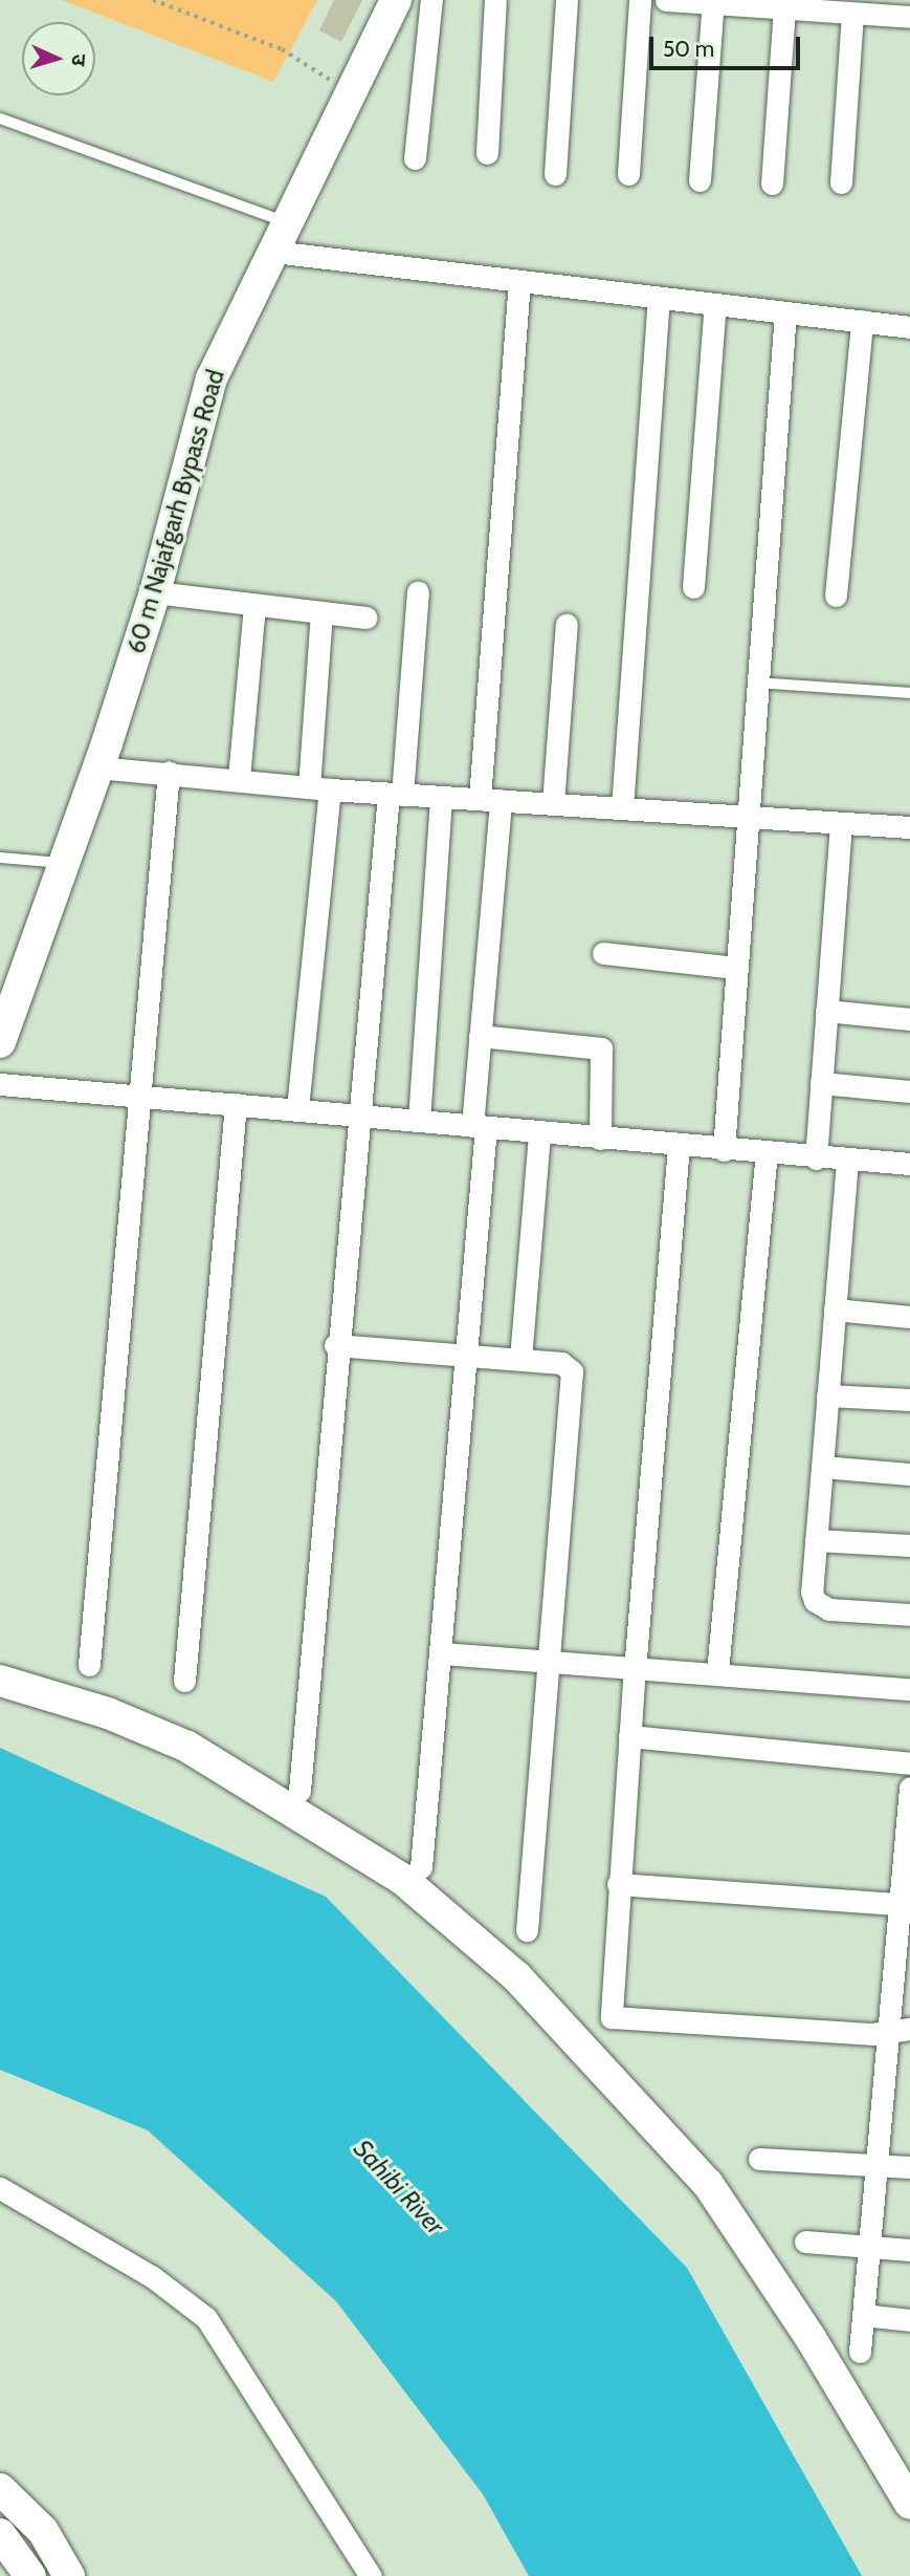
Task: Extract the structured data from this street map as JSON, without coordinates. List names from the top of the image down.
{
  "streets": {
    "street": ["60 m Najafgarh Bypass Road"]
  },
  "water": ["Sahibi River"],
  "scale_bar": "50 m",
  "north": "right"
}
